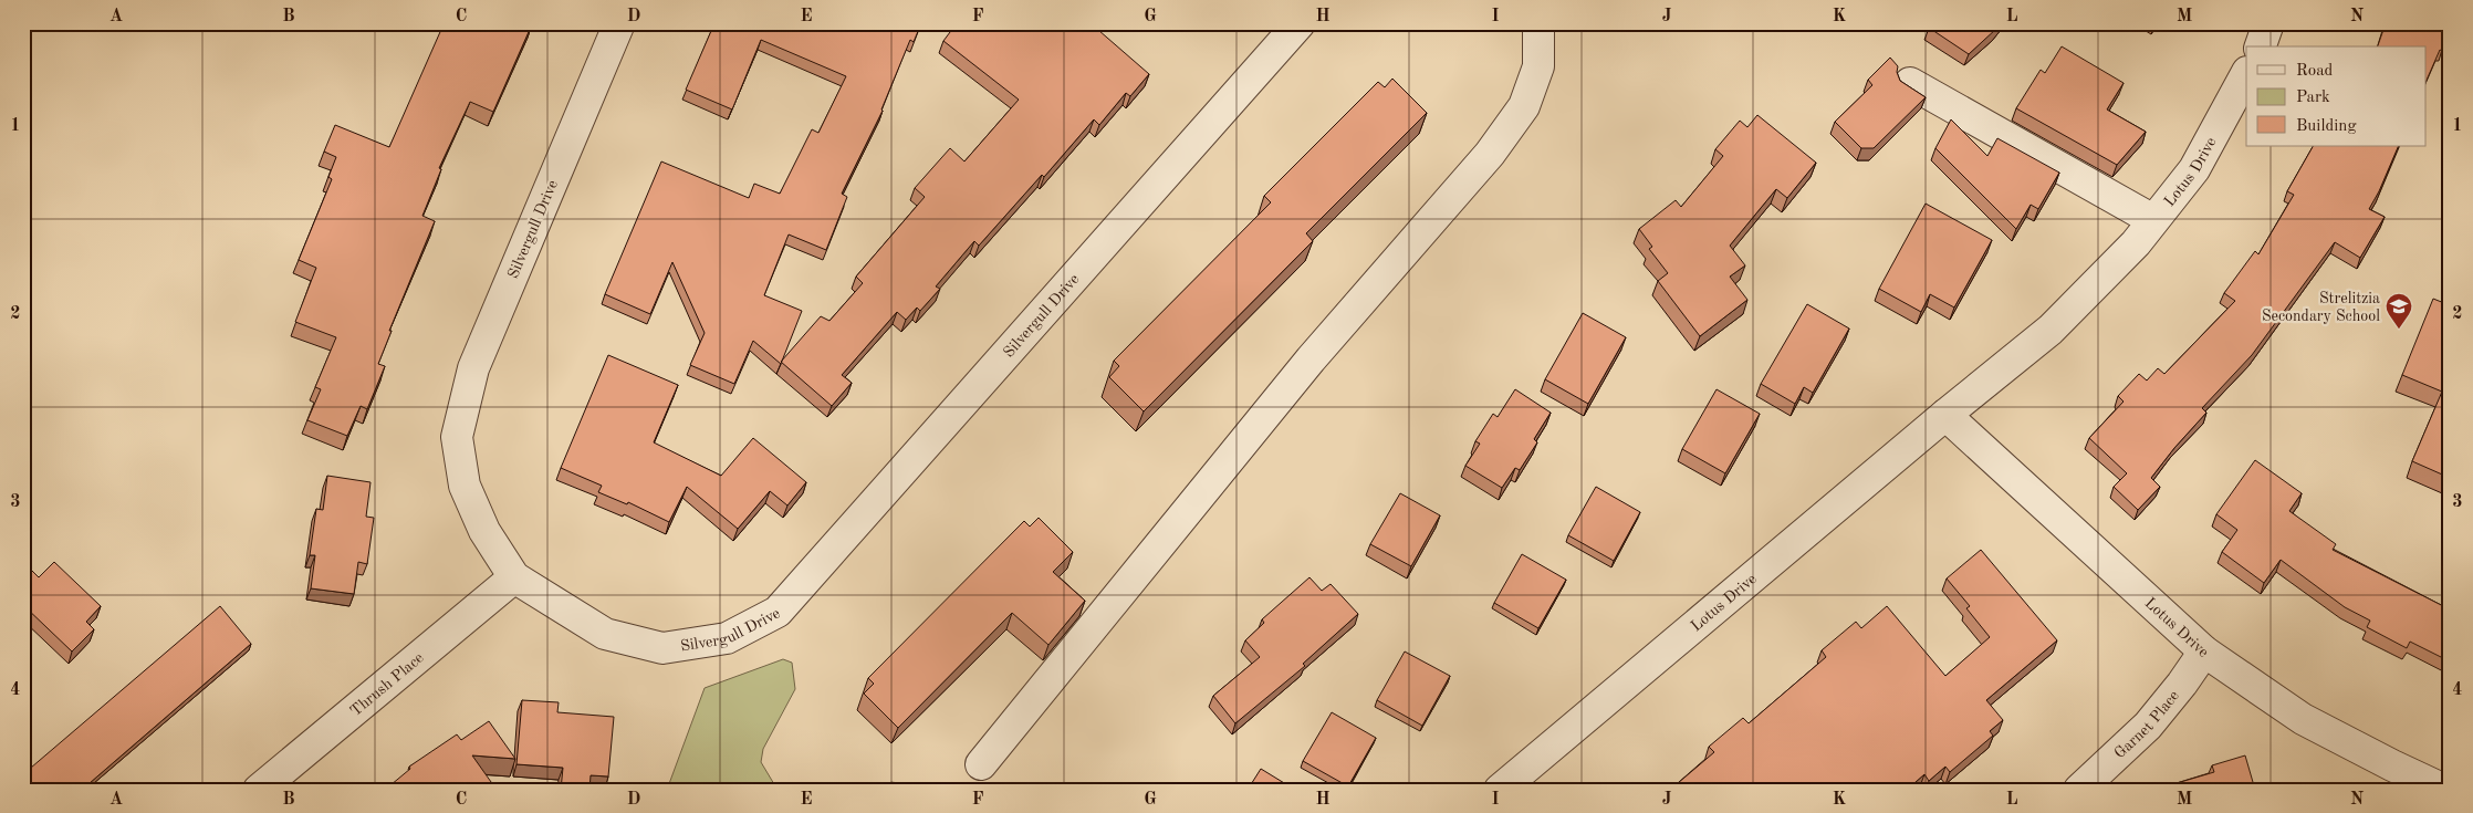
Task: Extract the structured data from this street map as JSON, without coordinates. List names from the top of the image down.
{
  "streets": {
    "street": [
      "Lotus Drive",
      "Silvergull Drive",
      "Thrush Place",
      "Garnet Place"
    ]
  },
  "crossings": [
    ["Lotus Drive", "Garnet Place"],
    ["Silvergull Drive", "Thrush Place"]
  ],
  "places": {
    "school or university": ["Strelitzia Secondary School"]
  },
  "legend": ["Road", "Park", "Building"],
  "grid": {
    "columns": [
      "A",
      "B",
      "C",
      "D",
      "E",
      "F",
      "G",
      "H",
      "I",
      "J",
      "K",
      "L",
      "M",
      "N"
    ],
    "rows": [
      "1",
      "2",
      "3",
      "4"
    ]
  }
}
